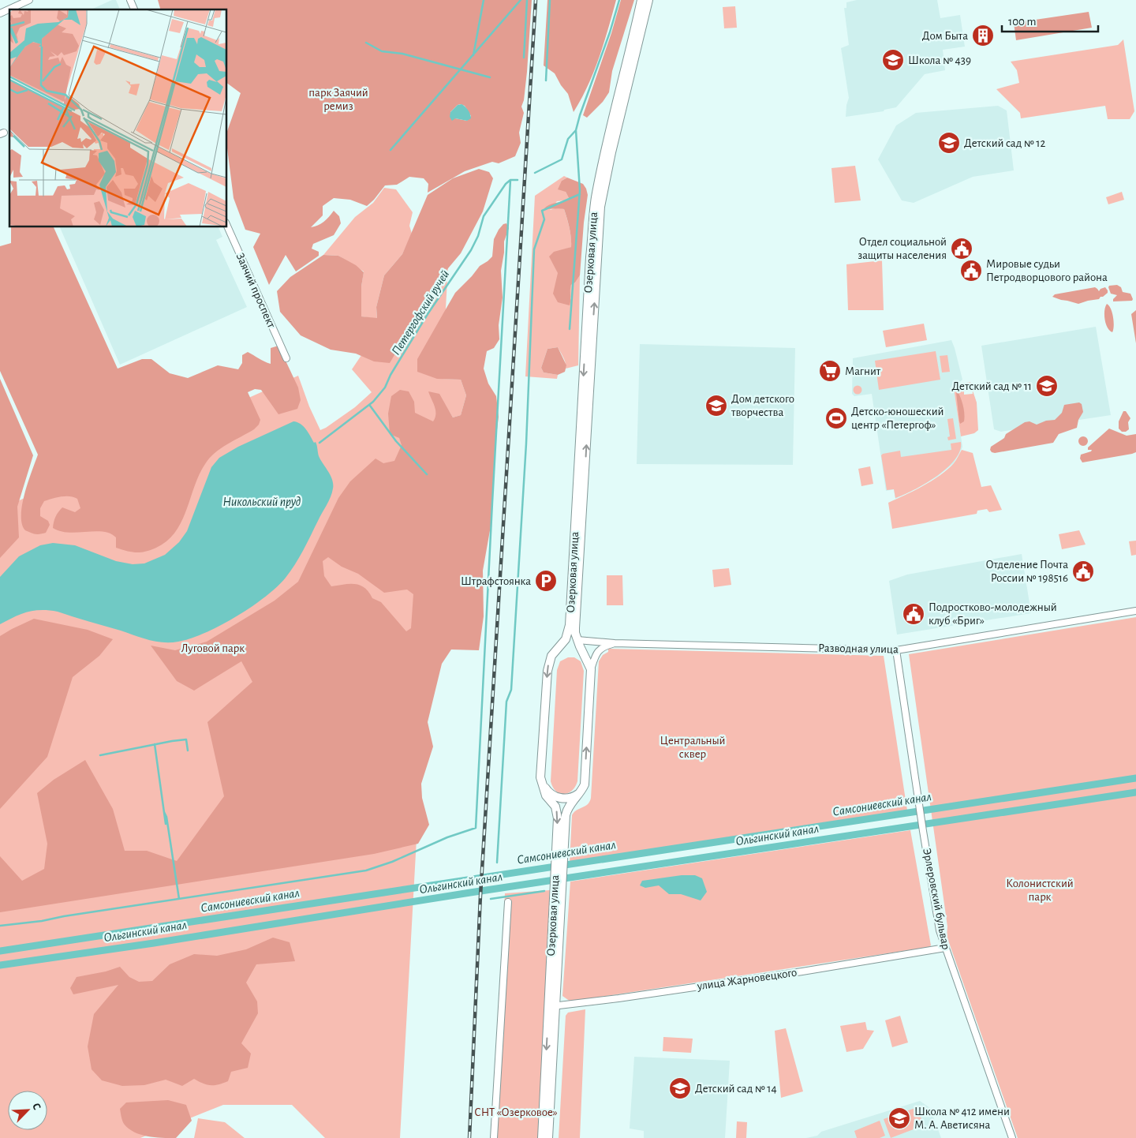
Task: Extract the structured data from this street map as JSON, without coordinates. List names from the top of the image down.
{
  "streets": {
    "street": [
      "Озерковая улица",
      "Заячий проспект",
      "Разводная улица",
      "Эрлеровский бульвар",
      "улица Жарновецкого"
    ]
  },
  "crossings": [
    ["Озерковая улица", "Разводная улица"],
    ["Озерковая улица", "улица Жарновецкого"],
    ["Разводная улица", "Эрлеровский бульвар"],
    ["Эрлеровский бульвар", "улица Жарновецкого"]
  ],
  "water": [
    "Петергофский ручей",
    "Никольский пруд",
    "Самсониевский канал",
    "Ольгинский канал"
  ],
  "parks": [
    "парк Заячий ремиз",
    "Луговой парк",
    "Центральный сквер",
    "Колонистский парк",
    "СНТ «Озерковое»"
  ],
  "places": {
    "building": ["Дом Быта"],
    "school or university": [
      "Школа № 439",
      "Детский сад № 12",
      "Детский сад № 11",
      "Дом детского творчества",
      "Детский сад № 14",
      "Школа № 412 имени М. А. Аветисяна"
    ],
    "public building": [
      "Отдел социальной защиты населения",
      "Мировые судьи Петродворцового района",
      "Отделение Почта России № 198516",
      "Подростково-молодежный клуб «Бриг»"
    ],
    "supermarket": ["Магнит"],
    "sports": ["Детско-юношеский центр «Петергоф»"],
    "parking": ["Штрафстоянка"]
  },
  "scale_bar": "100 m",
  "north": "top right"
}
